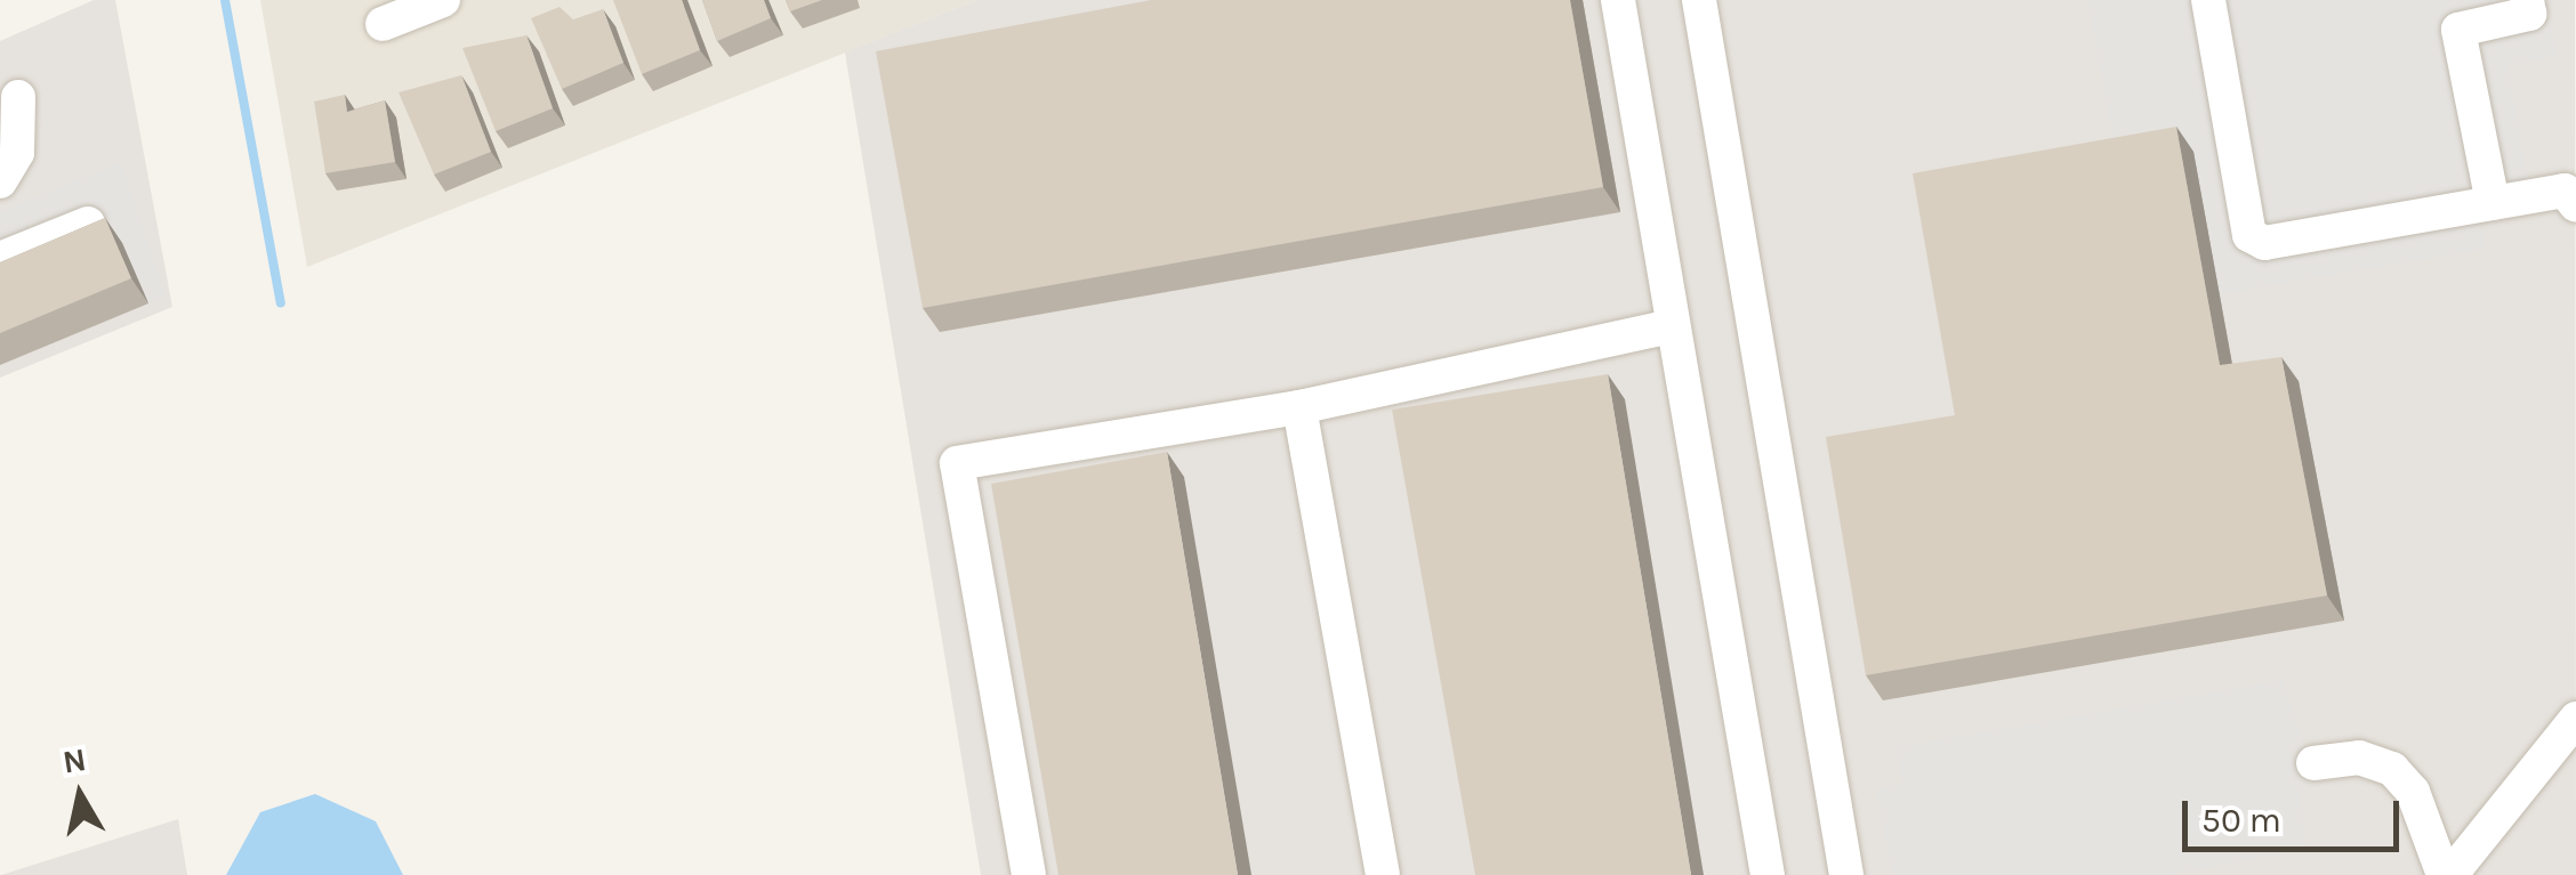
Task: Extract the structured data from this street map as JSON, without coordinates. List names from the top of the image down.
{
  "scale_bar": "50 m",
  "north": "top"
}
